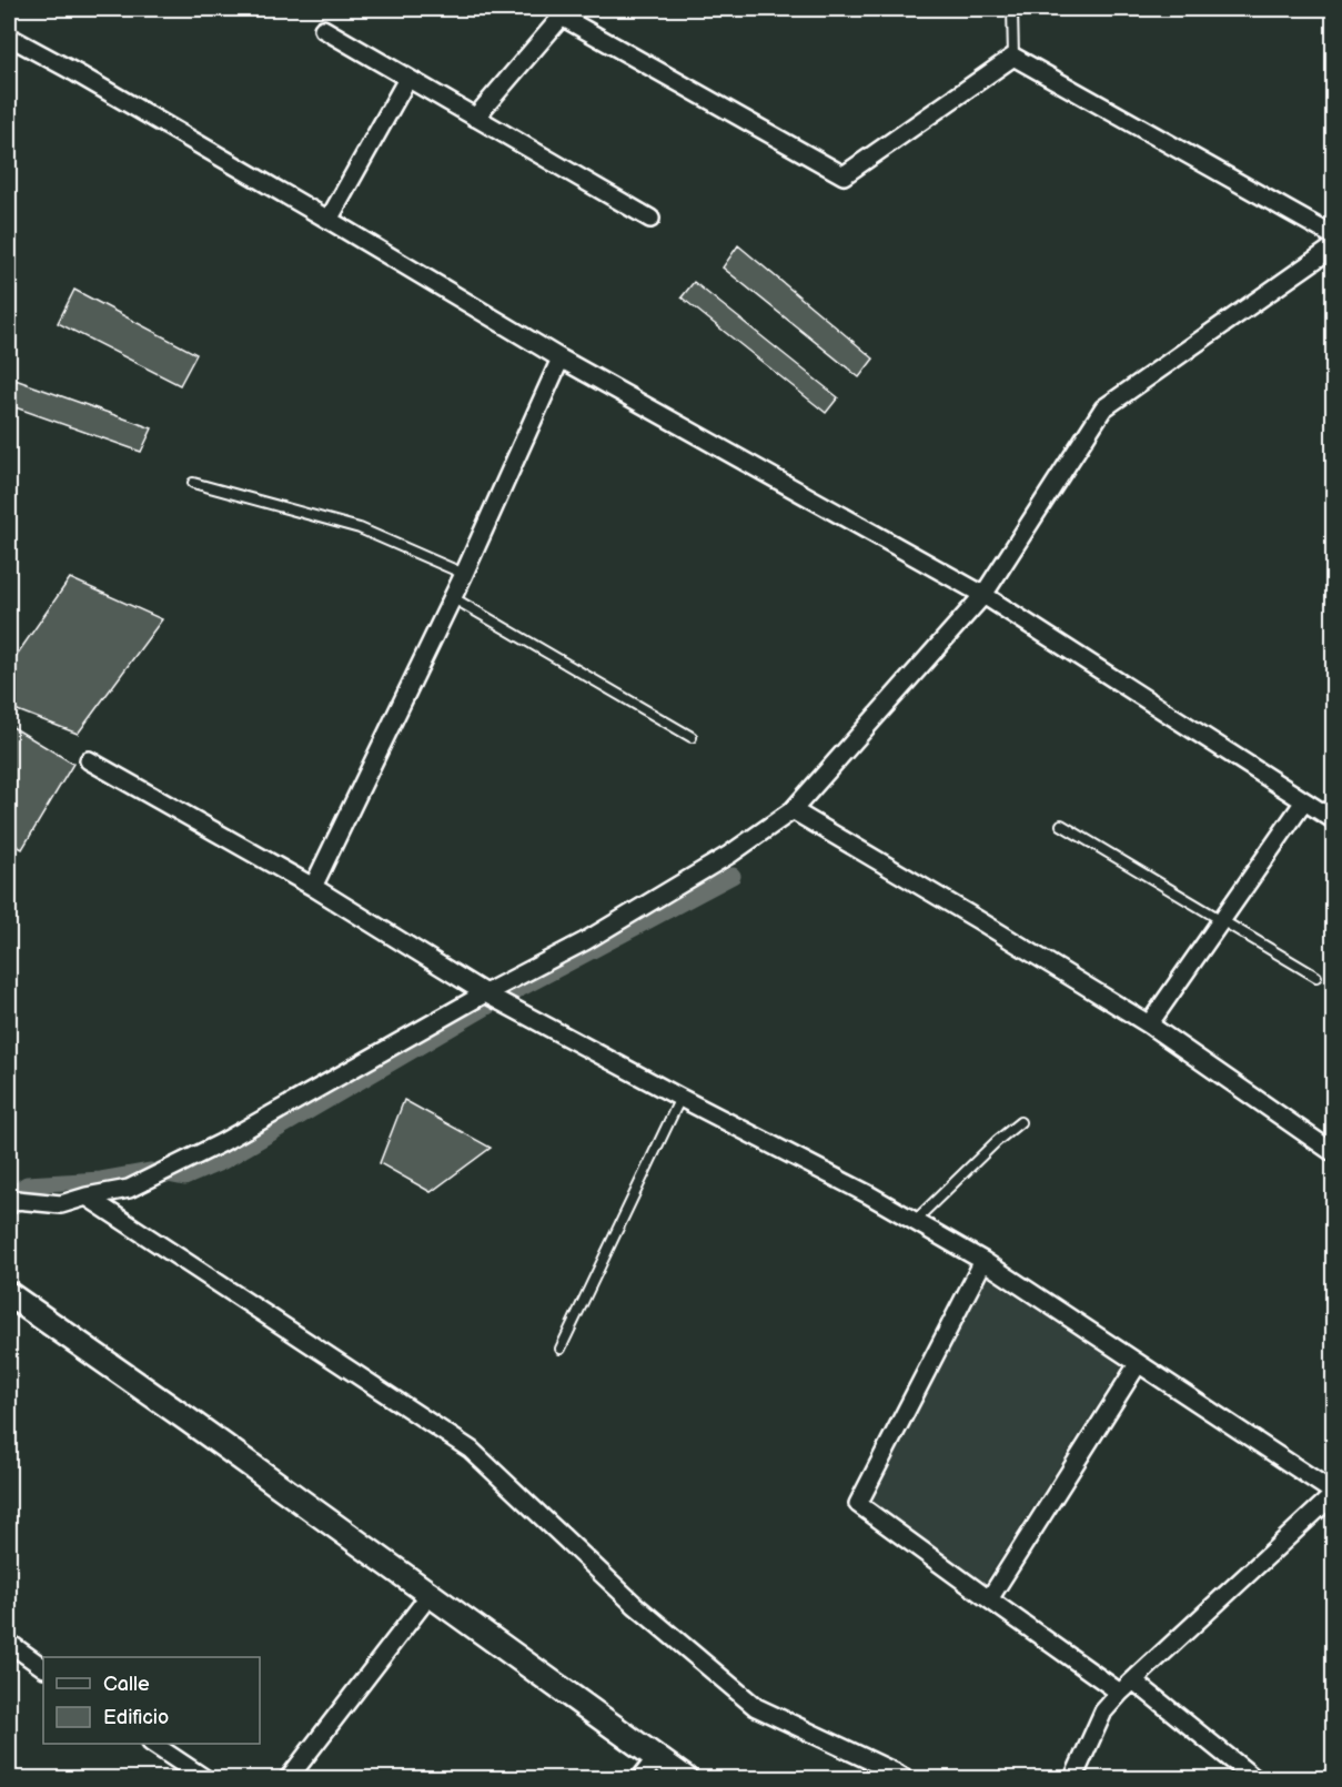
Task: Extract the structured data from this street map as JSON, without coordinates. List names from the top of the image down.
{
  "legend": ["Calle", "Edificio"]
}
